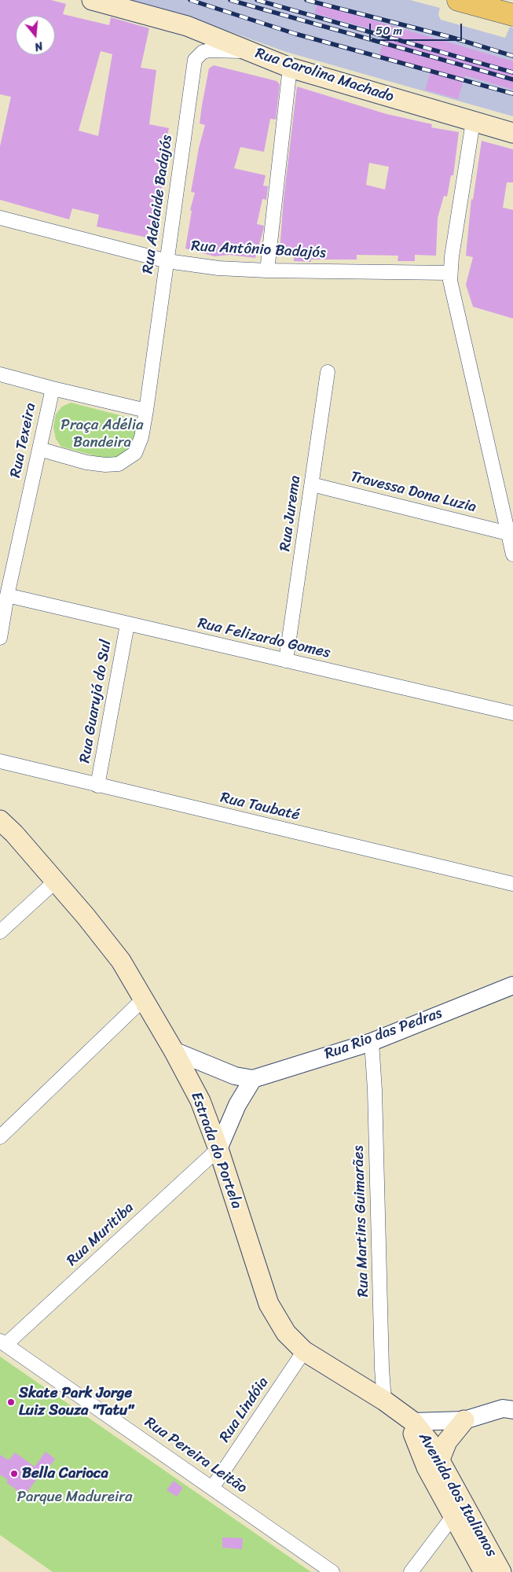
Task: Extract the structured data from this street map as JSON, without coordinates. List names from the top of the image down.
{
  "streets": {
    "main road": ["Rua Carolina Machado", "Estrada do Portela", "Avenida dos Italianos"],
    "street": [
      "Rua Adelaide Badajós",
      "Rua Antônio Badajós",
      "Rua Texeira",
      "Travessa Dona Luzia",
      "Rua Jurema",
      "Rua Felizardo Gomes",
      "Rua Guarujá do Sul",
      "Rua Taubaté",
      "Rua Rio das Pedras",
      "Rua Martins Guimarães",
      "Rua Muritiba",
      "Rua Lindóia",
      "Rua Pereira Leitão"
    ]
  },
  "crossings": [
    ["Rua Carolina Machado", "Rua Adelaide Badajós"],
    ["Rua Adelaide Badajós", "Rua Antônio Badajós"],
    ["Rua Texeira", "Rua Felizardo Gomes"],
    ["Travessa Dona Luzia", "Rua Jurema"],
    ["Rua Jurema", "Rua Felizardo Gomes"],
    ["Rua Felizardo Gomes", "Rua Guarujá do Sul"],
    ["Rua Guarujá do Sul", "Rua Taubaté"],
    ["Rua Rio das Pedras", "Rua Martins Guimarães"],
    ["Estrada do Portela", "Rua Martins Guimarães"],
    ["Estrada do Portela", "Rua Muritiba"],
    ["Estrada do Portela", "Rua Lindóia"],
    ["Estrada do Portela", "Avenida dos Italianos"],
    ["Rua Muritiba", "Rua Pereira Leitão"],
    ["Rua Lindóia", "Rua Pereira Leitão"]
  ],
  "parks": ["Praça Adélia Bandeira", "Parque Madureira"],
  "places": ["Skate Park Jorge Luiz Souza \"Tatu\"", "Bella Carioca"],
  "scale_bar": "50 m",
  "north": "bottom"
}
